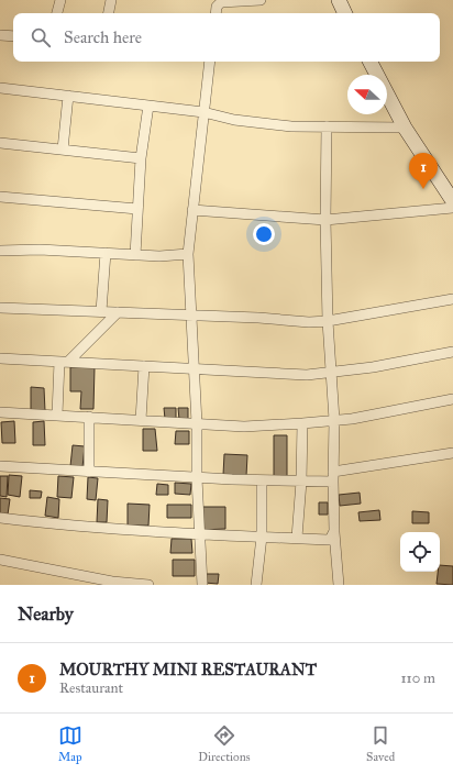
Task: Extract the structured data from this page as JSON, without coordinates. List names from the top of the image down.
{
  "north": "left",
  "page": {
    "search": "Search here",
    "pins": "1",
    "heading": "Nearby",
    "list": [
      {
        "mark": "1",
        "name": "MOURTHY MINI RESTAURANT",
        "note": "Restaurant",
        "value": "110 m"
      }
    ],
    "nav": ["Map", "Directions", "Saved"]
  }
}
